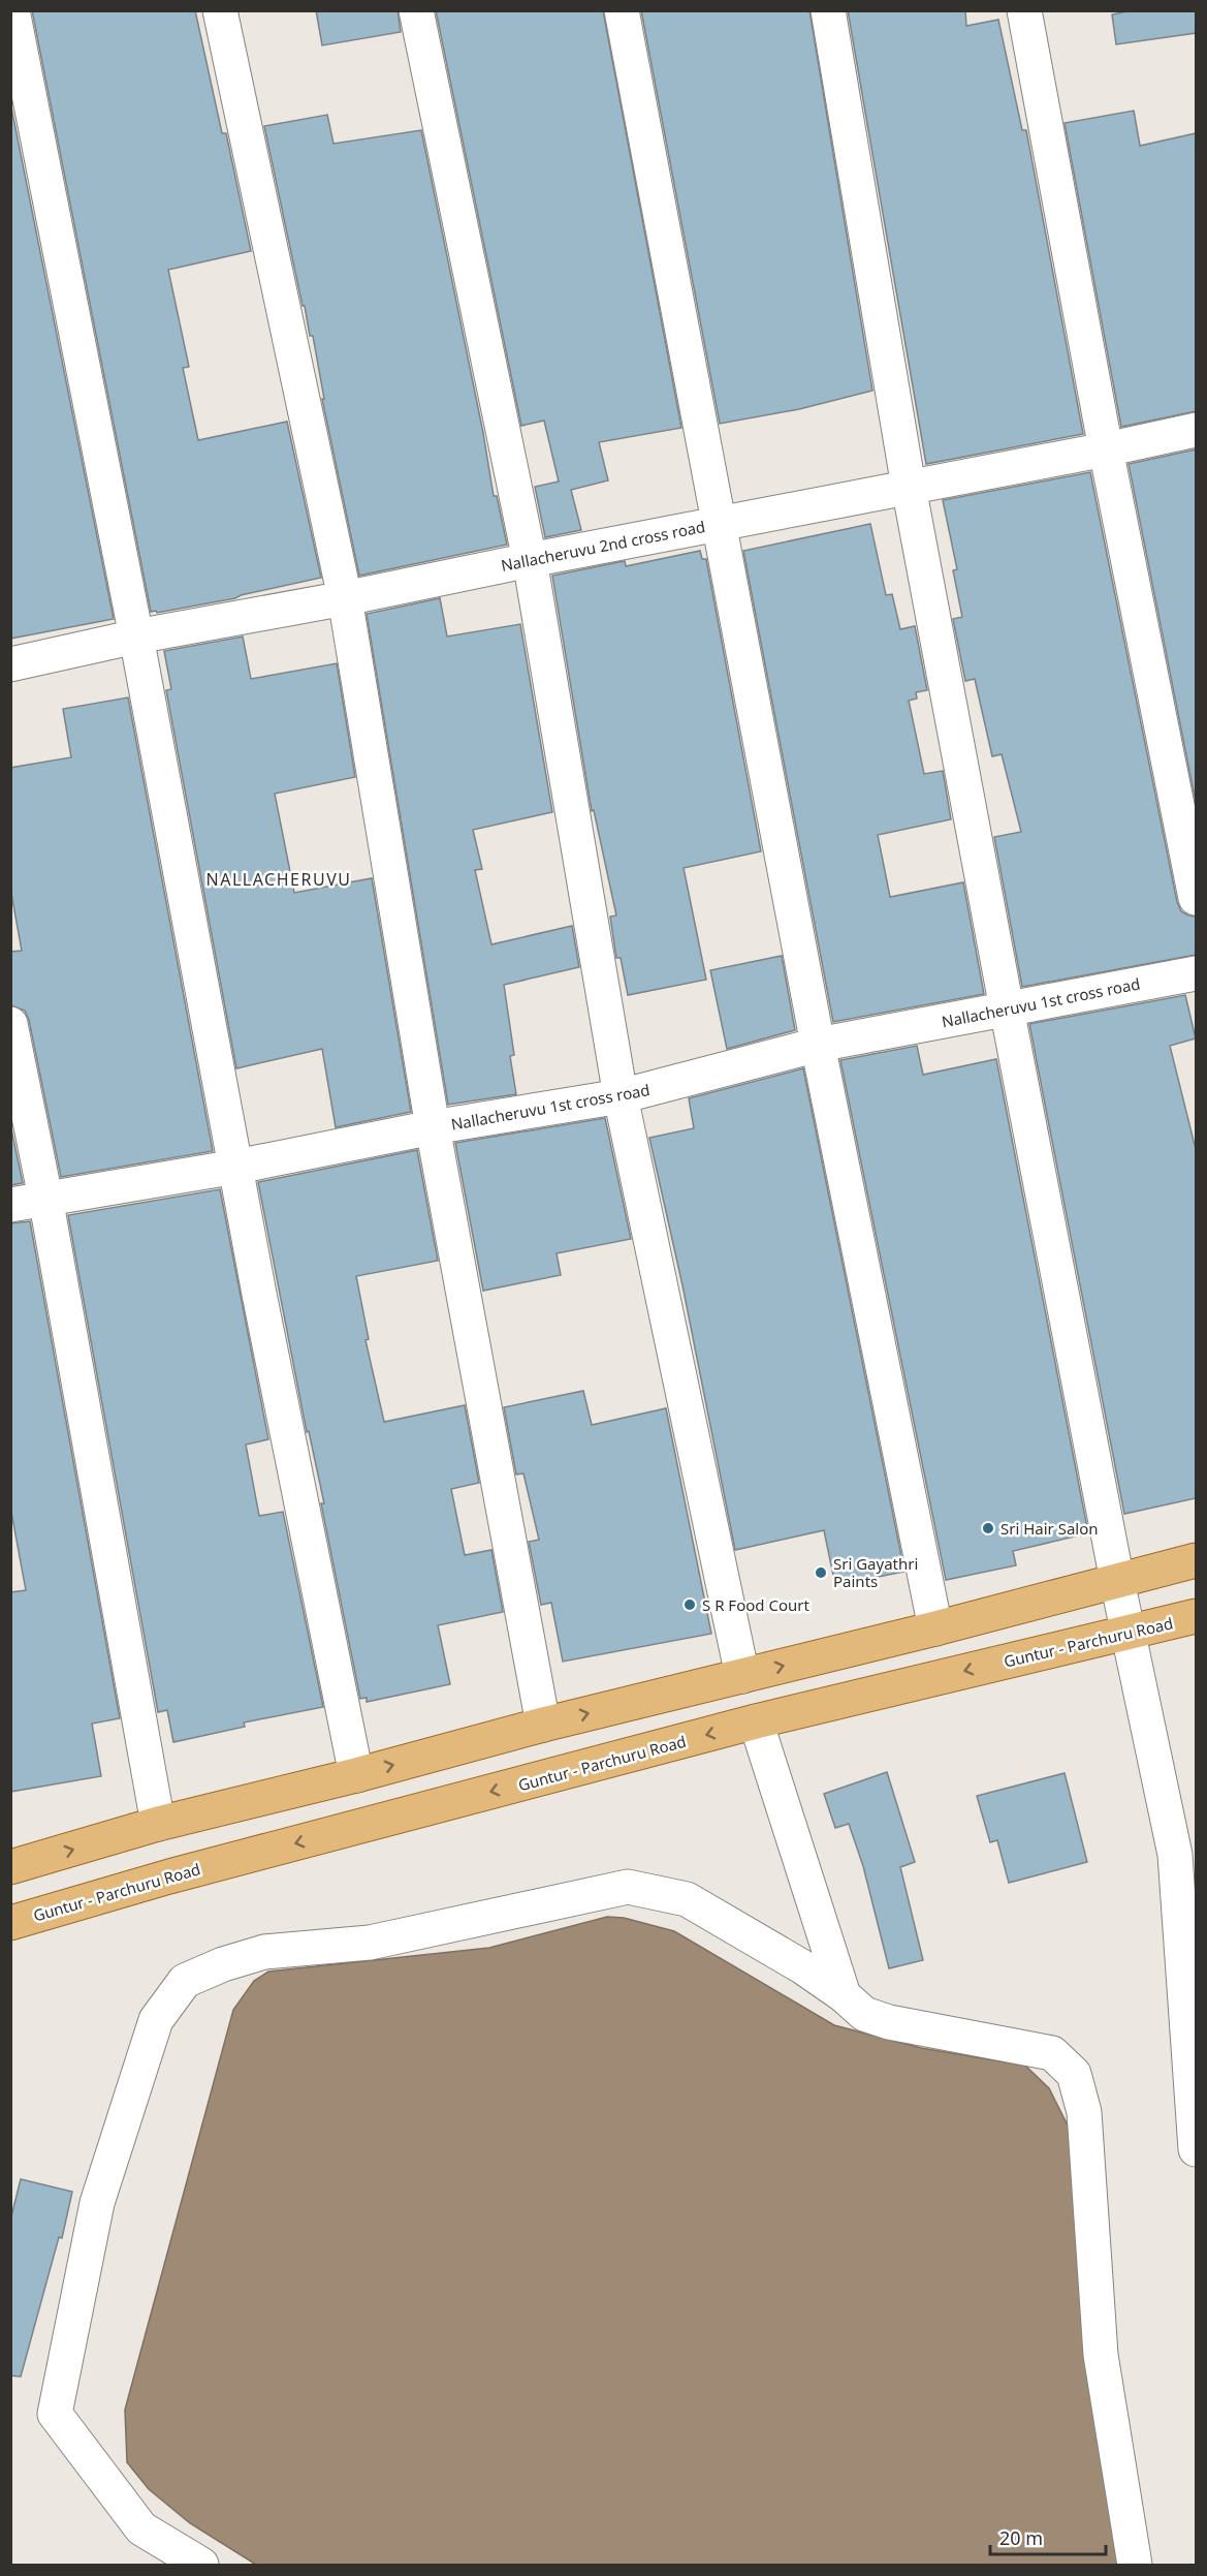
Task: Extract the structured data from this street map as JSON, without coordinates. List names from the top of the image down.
{
  "streets": {
    "main road": ["Guntur - Parchuru Road"],
    "street": ["Nallacheruvu 2nd cross road", "Nallacheruvu 1st cross road"]
  },
  "districts": ["NALLACHERUVU"],
  "places": ["Sri Hair Salon", "Sri Gayathri Paints", "S R Food Court"],
  "scale_bar": "20 m"
}
